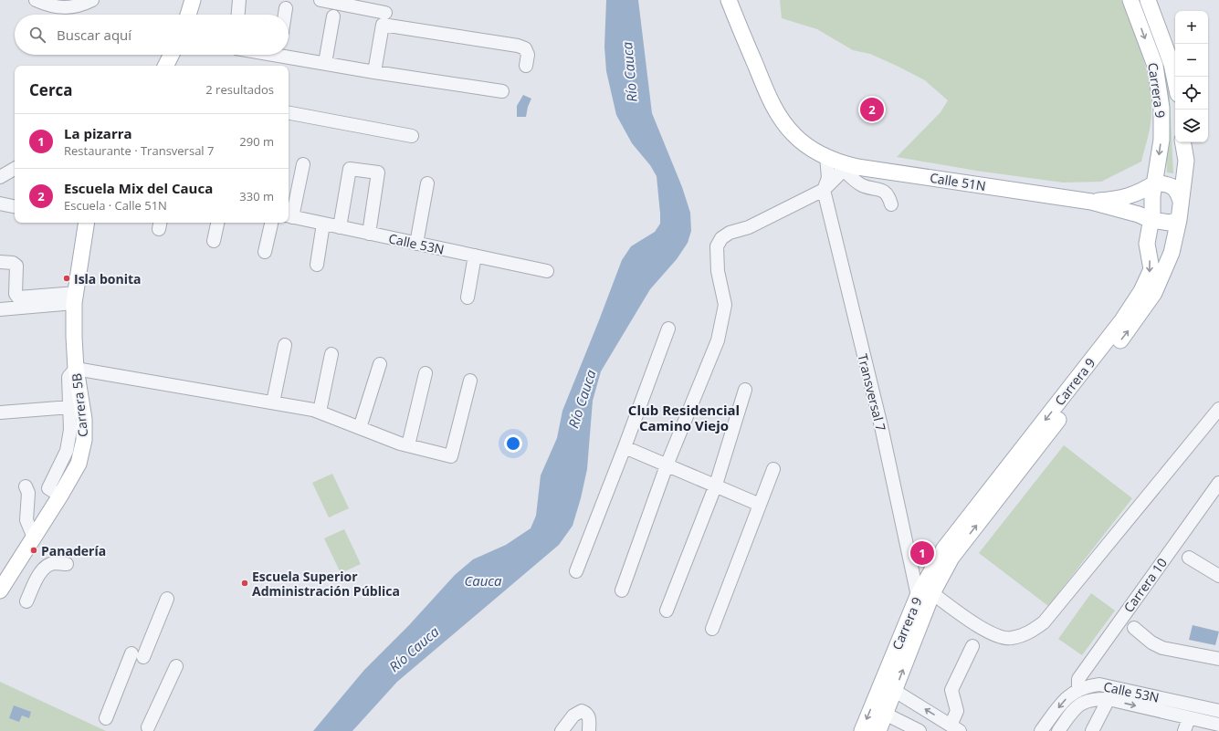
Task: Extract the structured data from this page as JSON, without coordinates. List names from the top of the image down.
{
  "streets": {
    "main road": ["Carrera 9", "Calle 51N", "Carrera 5B"],
    "street": ["Calle 53N", "Transversal 7", "Carrera 10"]
  },
  "crossings": [
    ["Carrera 9", "Calle 51N"],
    ["Carrera 9", "Transversal 7"],
    ["Calle 53N", "Carrera 10"]
  ],
  "districts": ["Club Residencial Camino Viejo"],
  "water": ["Río Cauca", "Cauca"],
  "places": ["Isla bonita", "Panadería", "Escuela Superior Administración Pública"],
  "page": {
    "map_buttons": ["+", "−"],
    "search": "Buscar aquí",
    "heading": ["Cerca", "2 resultados"],
    "pins": ["2", "1"],
    "list": [
      {
        "mark": "1",
        "name": "La pizarra",
        "note": "Restaurante · Transversal 7",
        "value": "290 m"
      },
      {
        "mark": "2",
        "name": "Escuela Mix del Cauca",
        "note": "Escuela · Calle 51N",
        "value": "330 m"
      }
    ]
  }
}
